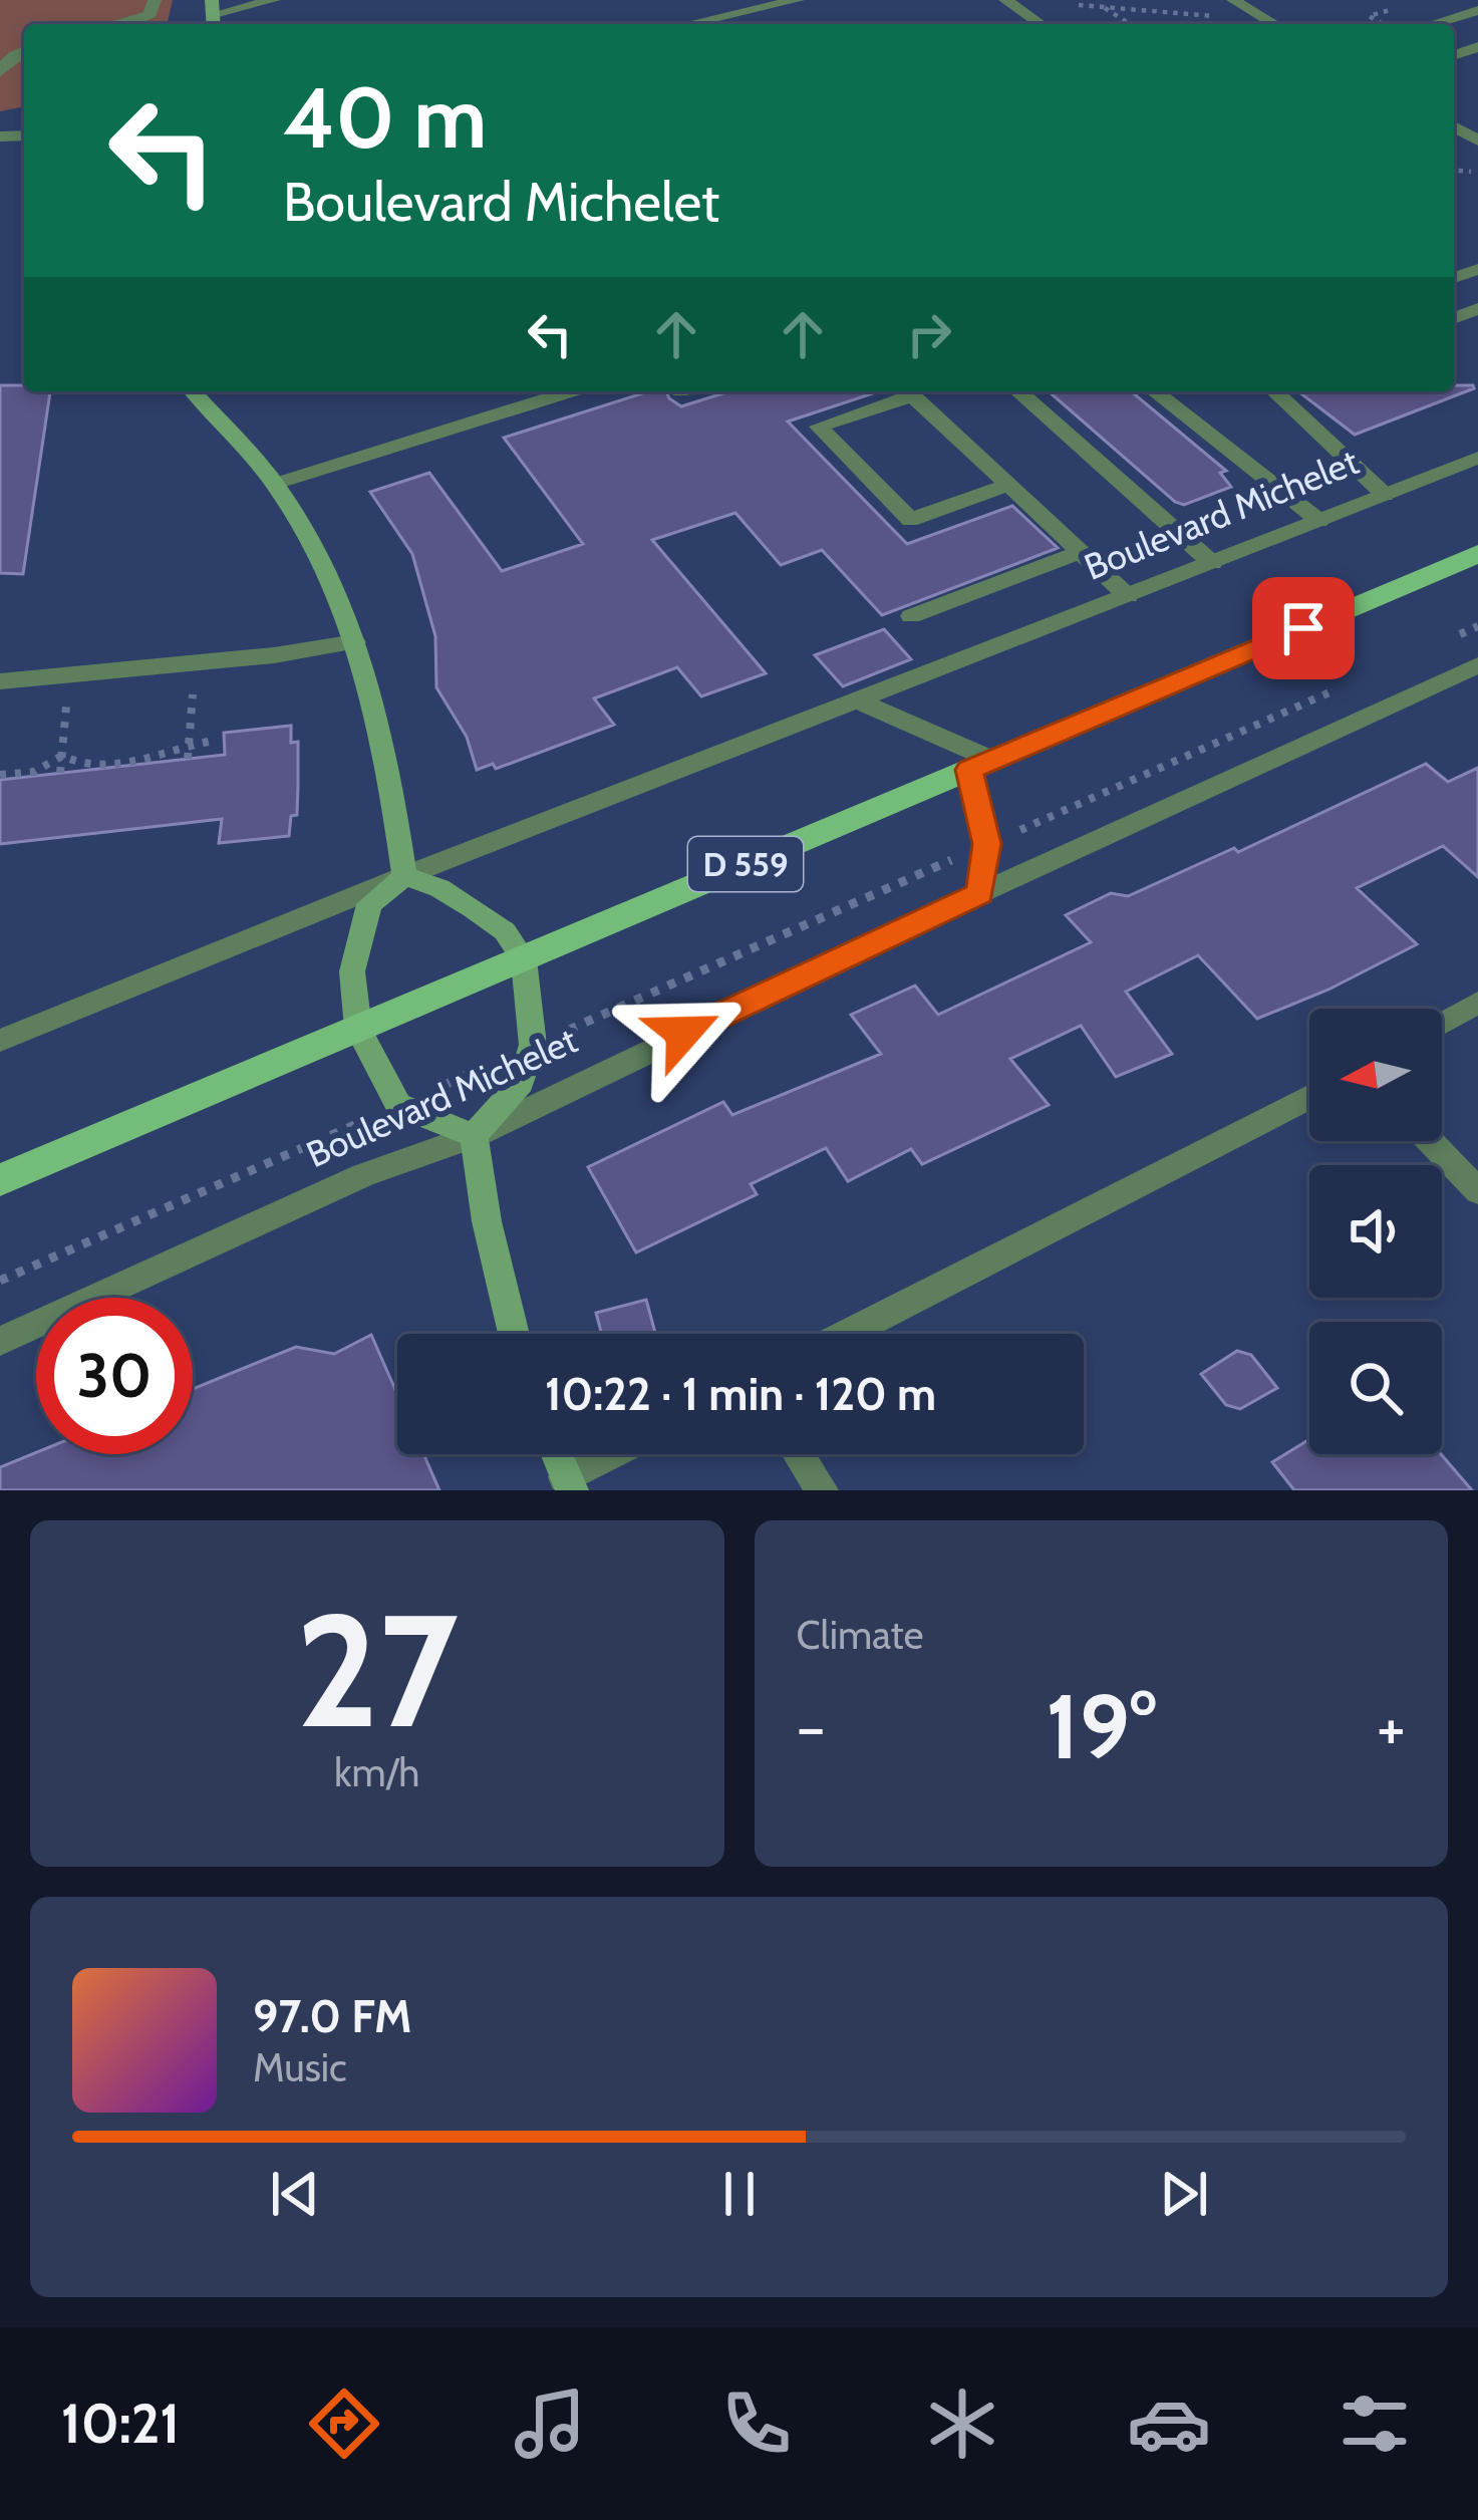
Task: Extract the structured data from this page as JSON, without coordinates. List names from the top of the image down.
{
  "streets": {
    "main road": ["D 559"],
    "street": ["Boulevard Michelet"]
  },
  "north": "left",
  "page": {
    "turn": ["40 m", "Boulevard Michelet"],
    "limit": "30",
    "trip": "10:22 · 1 min · 120 m",
    "tile": [
      ["27", "km/h"],
      "Climate"
    ],
    "heat": ["−", "19°", "+"],
    "song": ["97.0 FM", "Music"],
    "tabs": "10:21"
  }
}
